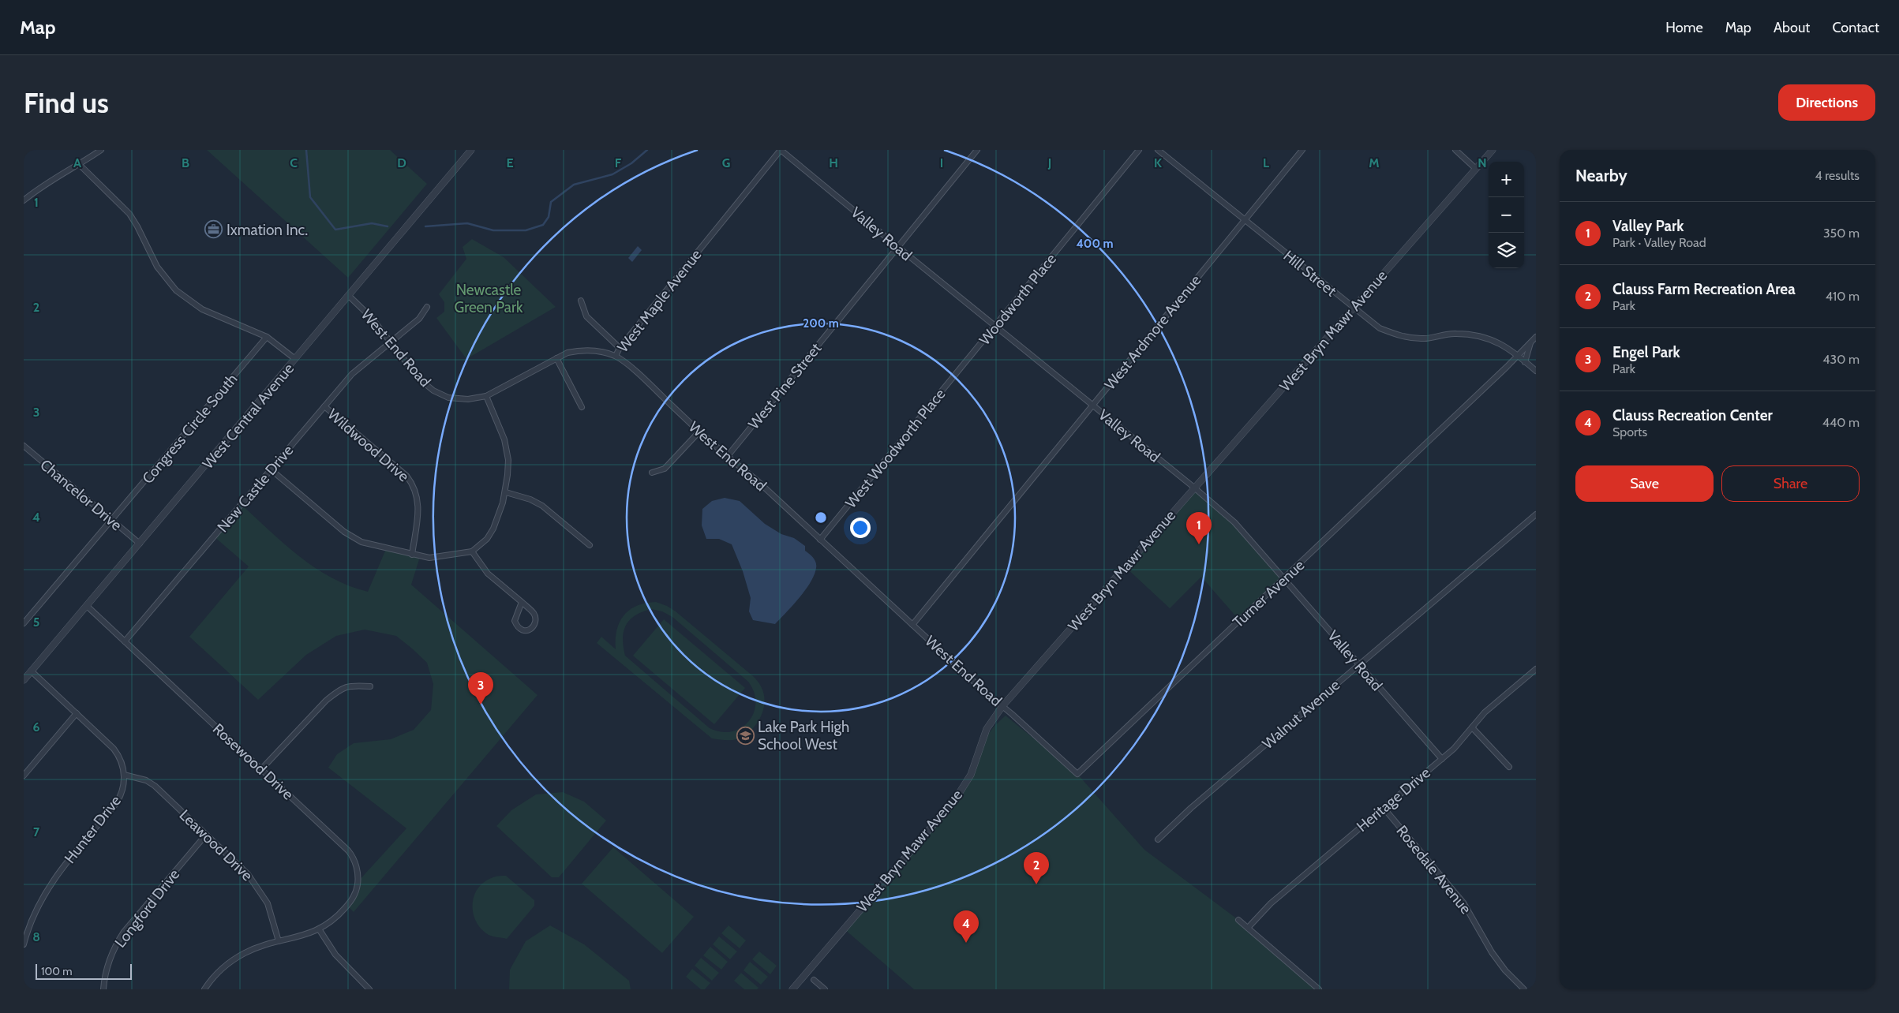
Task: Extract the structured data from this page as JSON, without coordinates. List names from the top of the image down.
{
  "streets": {
    "street": [
      "Valley Road",
      "Hill Street",
      "Woodworth Place",
      "West Maple Avenue",
      "West Bryn Mawr Avenue",
      "West Ardmore Avenue",
      "West End Road",
      "West Pine Street",
      "West Central Avenue",
      "Congress Circle South",
      "Wildwood Drive",
      "West Woodworth Place",
      "New Castle Drive",
      "Chancelor Drive",
      "Turner Avenue",
      "Walnut Avenue",
      "Rosewood Drive",
      "Heritage Drive",
      "Hunter Drive",
      "Leawood Drive",
      "Rosedale Avenue",
      "Longford Drive"
    ]
  },
  "crossings": [
    ["Valley Road", "Woodworth Place"],
    ["Valley Road", "West Maple Avenue"],
    ["Valley Road", "West Bryn Mawr Avenue"],
    ["Valley Road", "West Ardmore Avenue"],
    ["Valley Road", "West Pine Street"],
    ["Valley Road", "Turner Avenue"],
    ["Valley Road", "Walnut Avenue"],
    ["Valley Road", "Heritage Drive"],
    ["Hill Street", "West Bryn Mawr Avenue"],
    ["Hill Street", "West Ardmore Avenue"],
    ["Hill Street", "Turner Avenue"],
    ["Woodworth Place", "West Woodworth Place"],
    ["West Maple Avenue", "West End Road"],
    ["West Bryn Mawr Avenue", "West End Road"],
    ["West Ardmore Avenue", "West End Road"],
    ["West End Road", "West Pine Street"],
    ["West End Road", "West Central Avenue"],
    ["West End Road", "West Woodworth Place"],
    ["West End Road", "New Castle Drive"],
    ["West End Road", "Turner Avenue"],
    ["West Central Avenue", "Chancelor Drive"],
    ["West Central Avenue", "Rosewood Drive"],
    ["West Central Avenue", "Hunter Drive"],
    ["Congress Circle South", "Chancelor Drive"],
    ["Wildwood Drive", "New Castle Drive"],
    ["New Castle Drive", "Rosewood Drive"],
    ["Rosewood Drive", "Leawood Drive"],
    ["Heritage Drive", "Rosedale Avenue"],
    ["Hunter Drive", "Leawood Drive"],
    ["Leawood Drive", "Longford Drive"]
  ],
  "parks": ["Newcastle Green Park"],
  "places": {
    "office": ["Ixmation Inc."],
    "school or university": ["Lake Park High School West"]
  },
  "scale_bar": "100 m",
  "page": {
    "header": "Map",
    "nav": [
      "Home",
      "Map",
      "About",
      "Contact"
    ],
    "buttons": [
      "Directions",
      ["Save", "Share"]
    ],
    "title": "Find us",
    "heading": ["Nearby", "4 results"],
    "map_buttons": ["+", "−"],
    "list": [
      {
        "mark": "1",
        "name": "Valley Park",
        "note": "Park · Valley Road",
        "value": "350 m"
      },
      {
        "mark": "2",
        "name": "Clauss Farm Recreation Area",
        "note": "Park",
        "value": "410 m"
      },
      {
        "mark": "3",
        "name": "Engel Park",
        "note": "Park",
        "value": "430 m"
      },
      {
        "mark": "4",
        "name": "Clauss Recreation Center",
        "note": "Sports",
        "value": "440 m"
      }
    ],
    "pins": [
      "1",
      "3",
      "2",
      "4"
    ],
    "scale": "100 m"
  },
  "grid": {
    "columns": [
      "A",
      "B",
      "C",
      "D",
      "E",
      "F",
      "G",
      "H",
      "I",
      "J",
      "K",
      "L",
      "M",
      "N"
    ],
    "rows": [
      "1",
      "2",
      "3",
      "4",
      "5",
      "6",
      "7",
      "8"
    ]
  },
  "rings": ["400 m", "200 m"]
}
